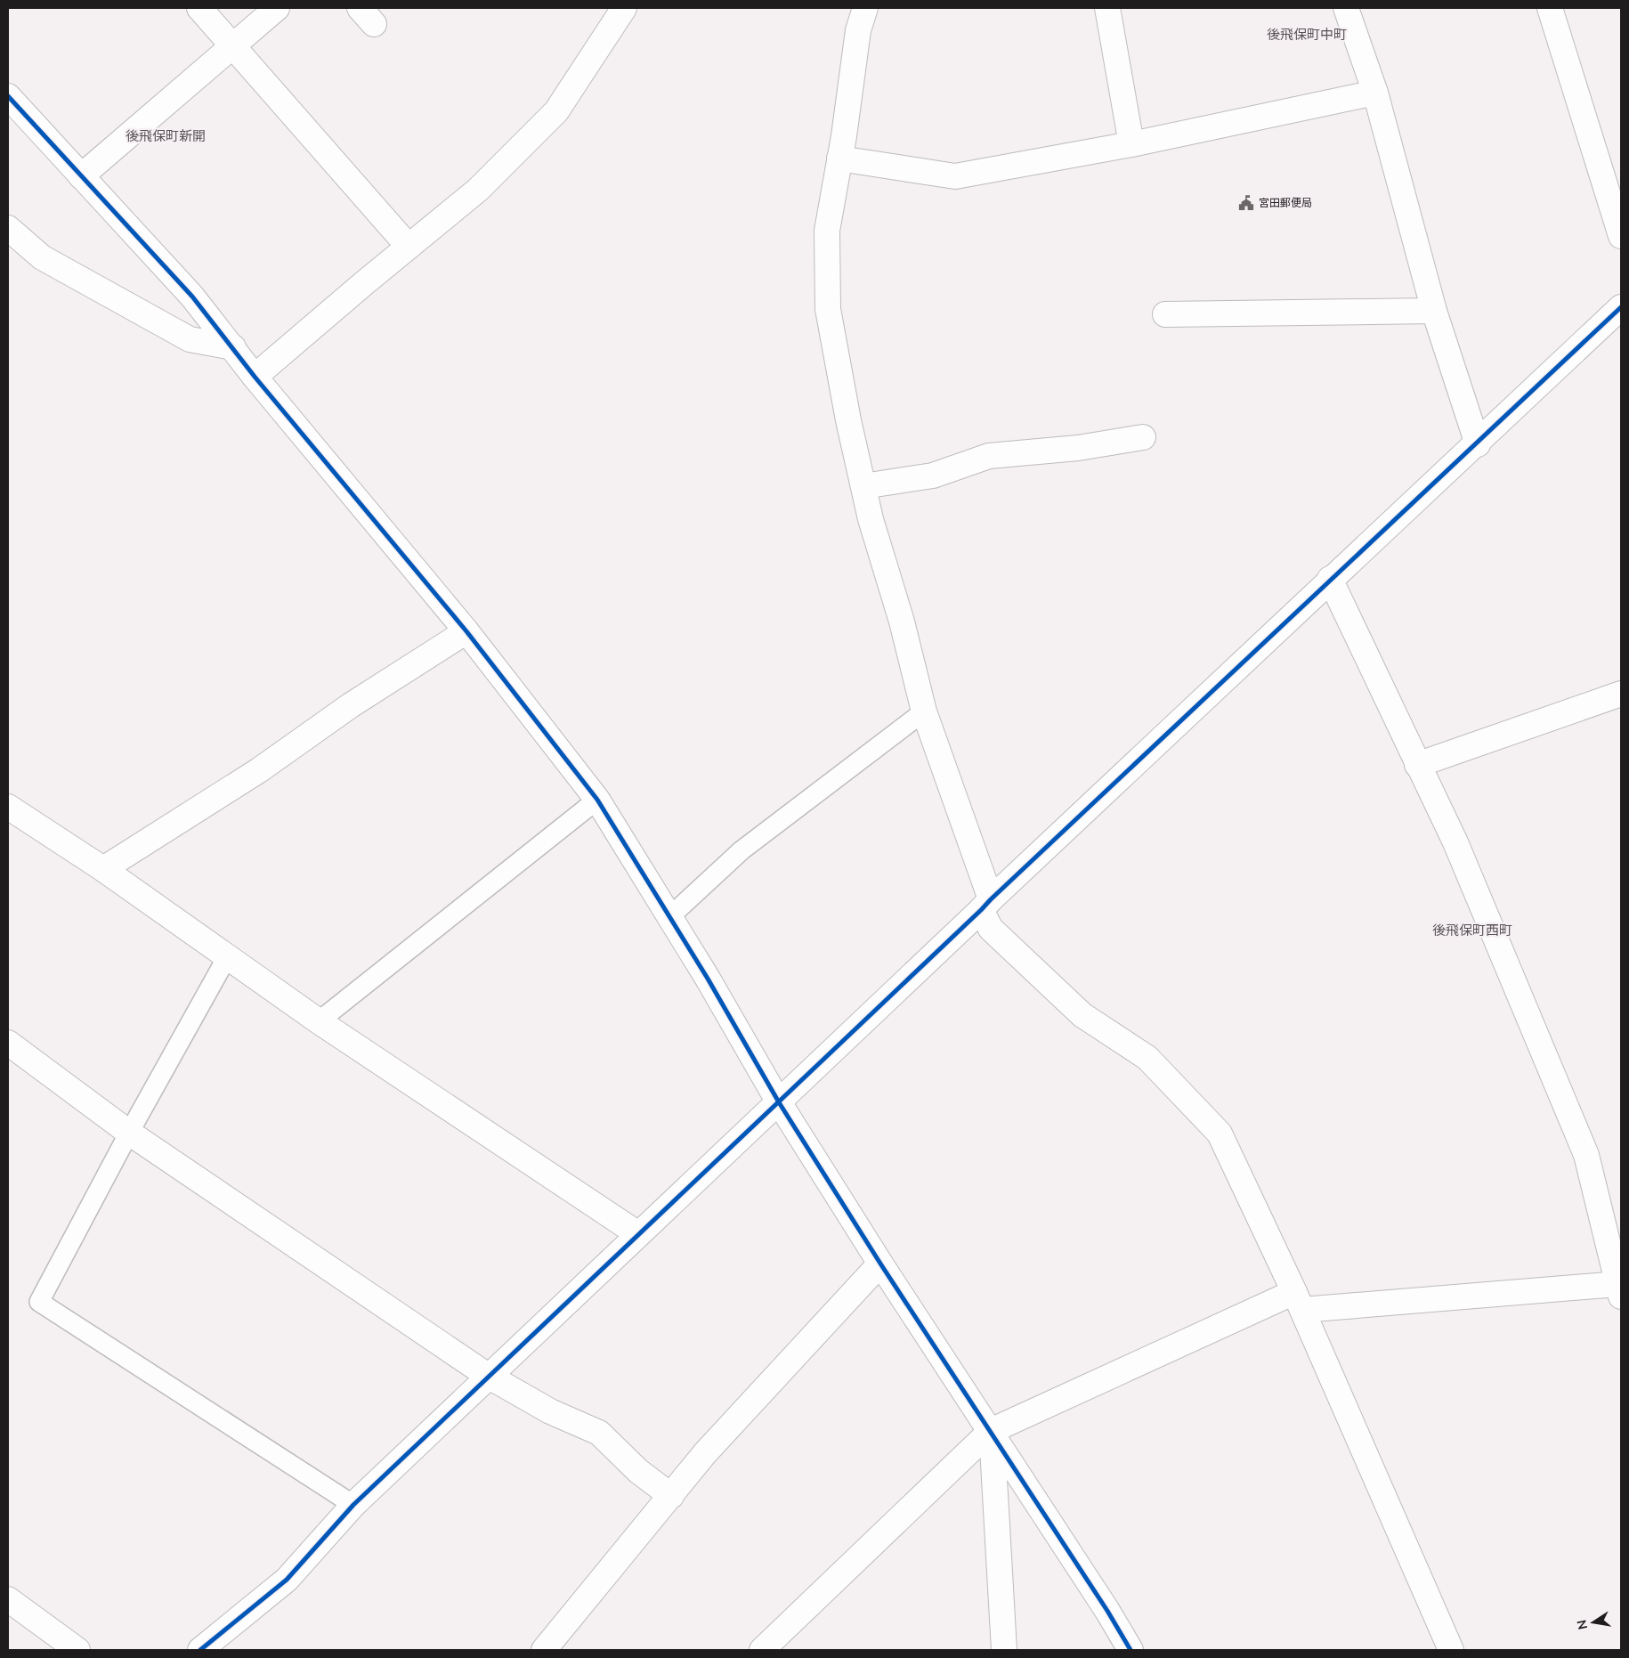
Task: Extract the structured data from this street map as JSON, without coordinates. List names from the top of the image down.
{
  "districts": ["後飛保町中町", "後飛保町新開", "後飛保町西町"],
  "places": {
    "public building": ["宮田郵便局"]
  },
  "north": "left"
}
